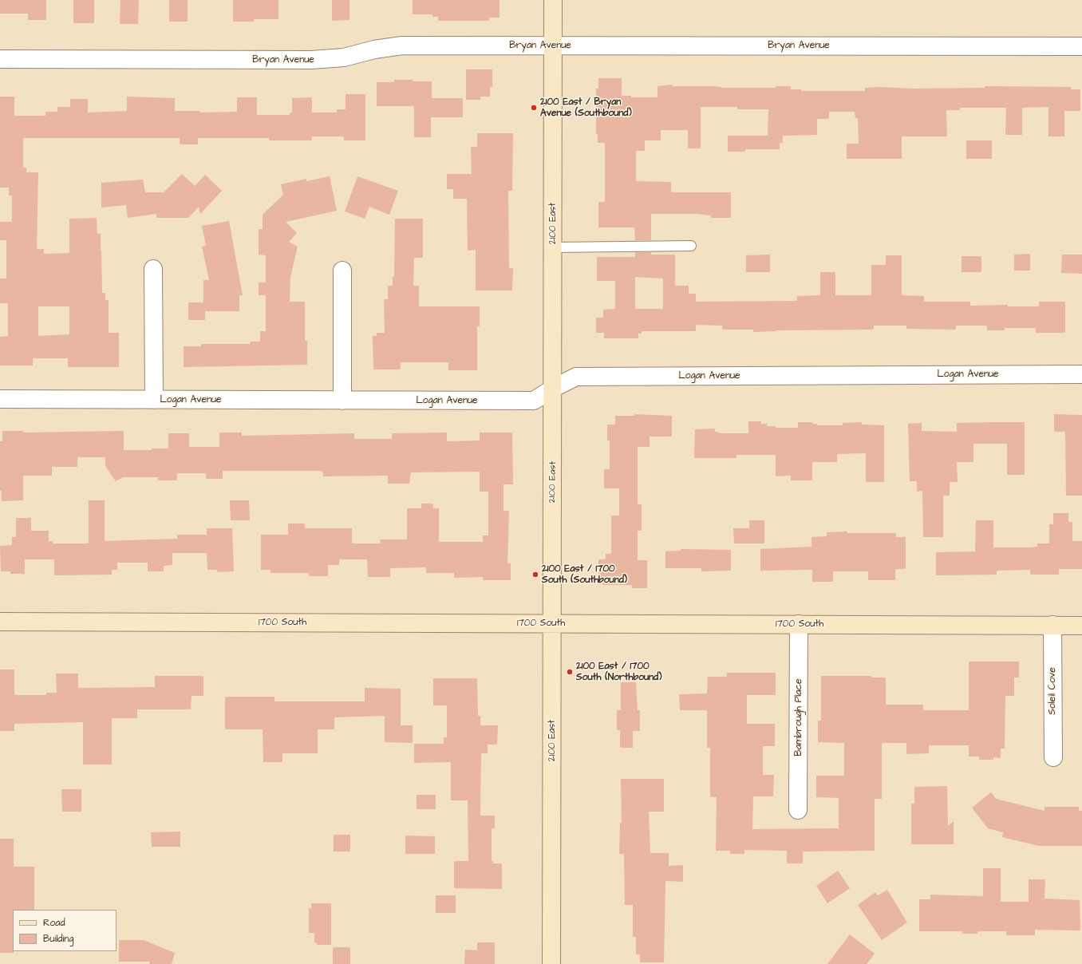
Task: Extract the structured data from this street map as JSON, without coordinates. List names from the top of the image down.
{
  "streets": {
    "street": [
      "Bryan Avenue",
      "2100 East",
      "Logan Avenue",
      "1700 South",
      "Soleil Cove",
      "Bambrough Place"
    ]
  },
  "crossings": [
    ["Bryan Avenue", "2100 East"],
    ["2100 East", "Logan Avenue"],
    ["2100 East", "1700 South"],
    ["1700 South", "Soleil Cove"],
    ["1700 South", "Bambrough Place"]
  ],
  "places": ["2100 East / Bryan Avenue (Southbound)", "2100 East / 1700 South (Southbound)", "2100 East / 1700 South (Northbound)"],
  "legend": ["Road", "Building"]
}
